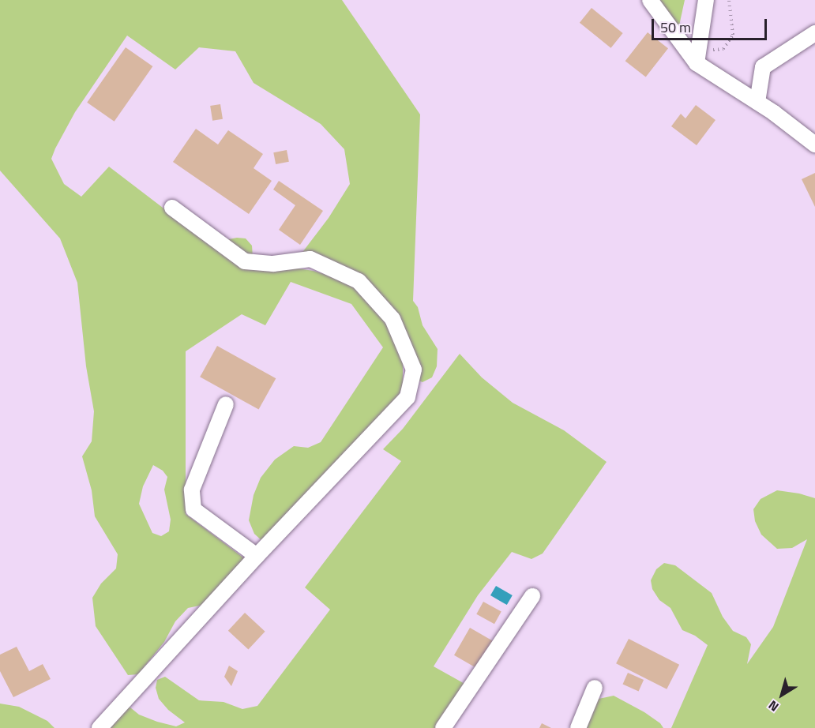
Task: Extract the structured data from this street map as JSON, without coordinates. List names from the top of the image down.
{
  "scale_bar": "50 m",
  "north": "bottom left"
}
